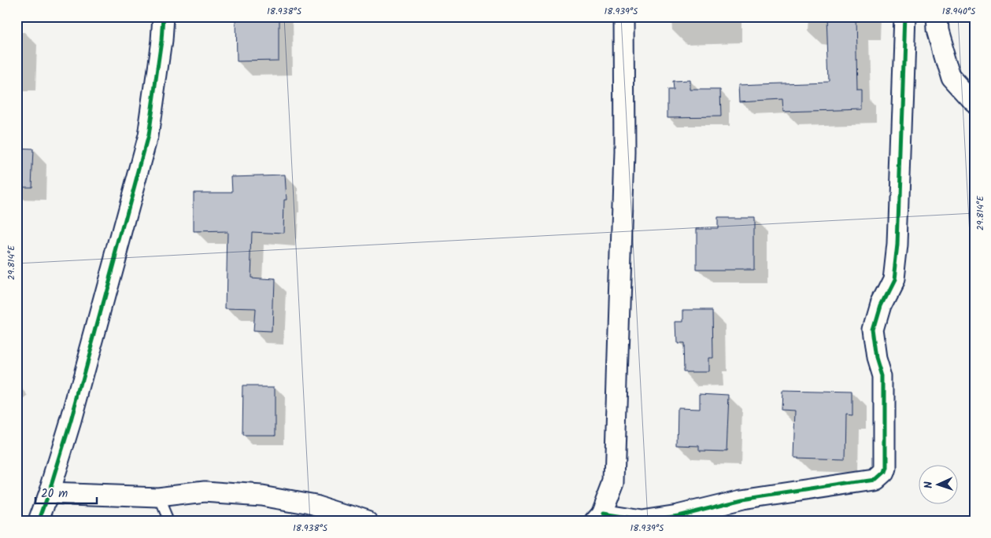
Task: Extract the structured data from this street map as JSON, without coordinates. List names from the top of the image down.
{
  "scale_bar": "20 m",
  "north": "left",
  "coordinates": [
    "18.938°S",
    "18.939°S",
    "18.940°S",
    "29.814°E"
  ]
}
